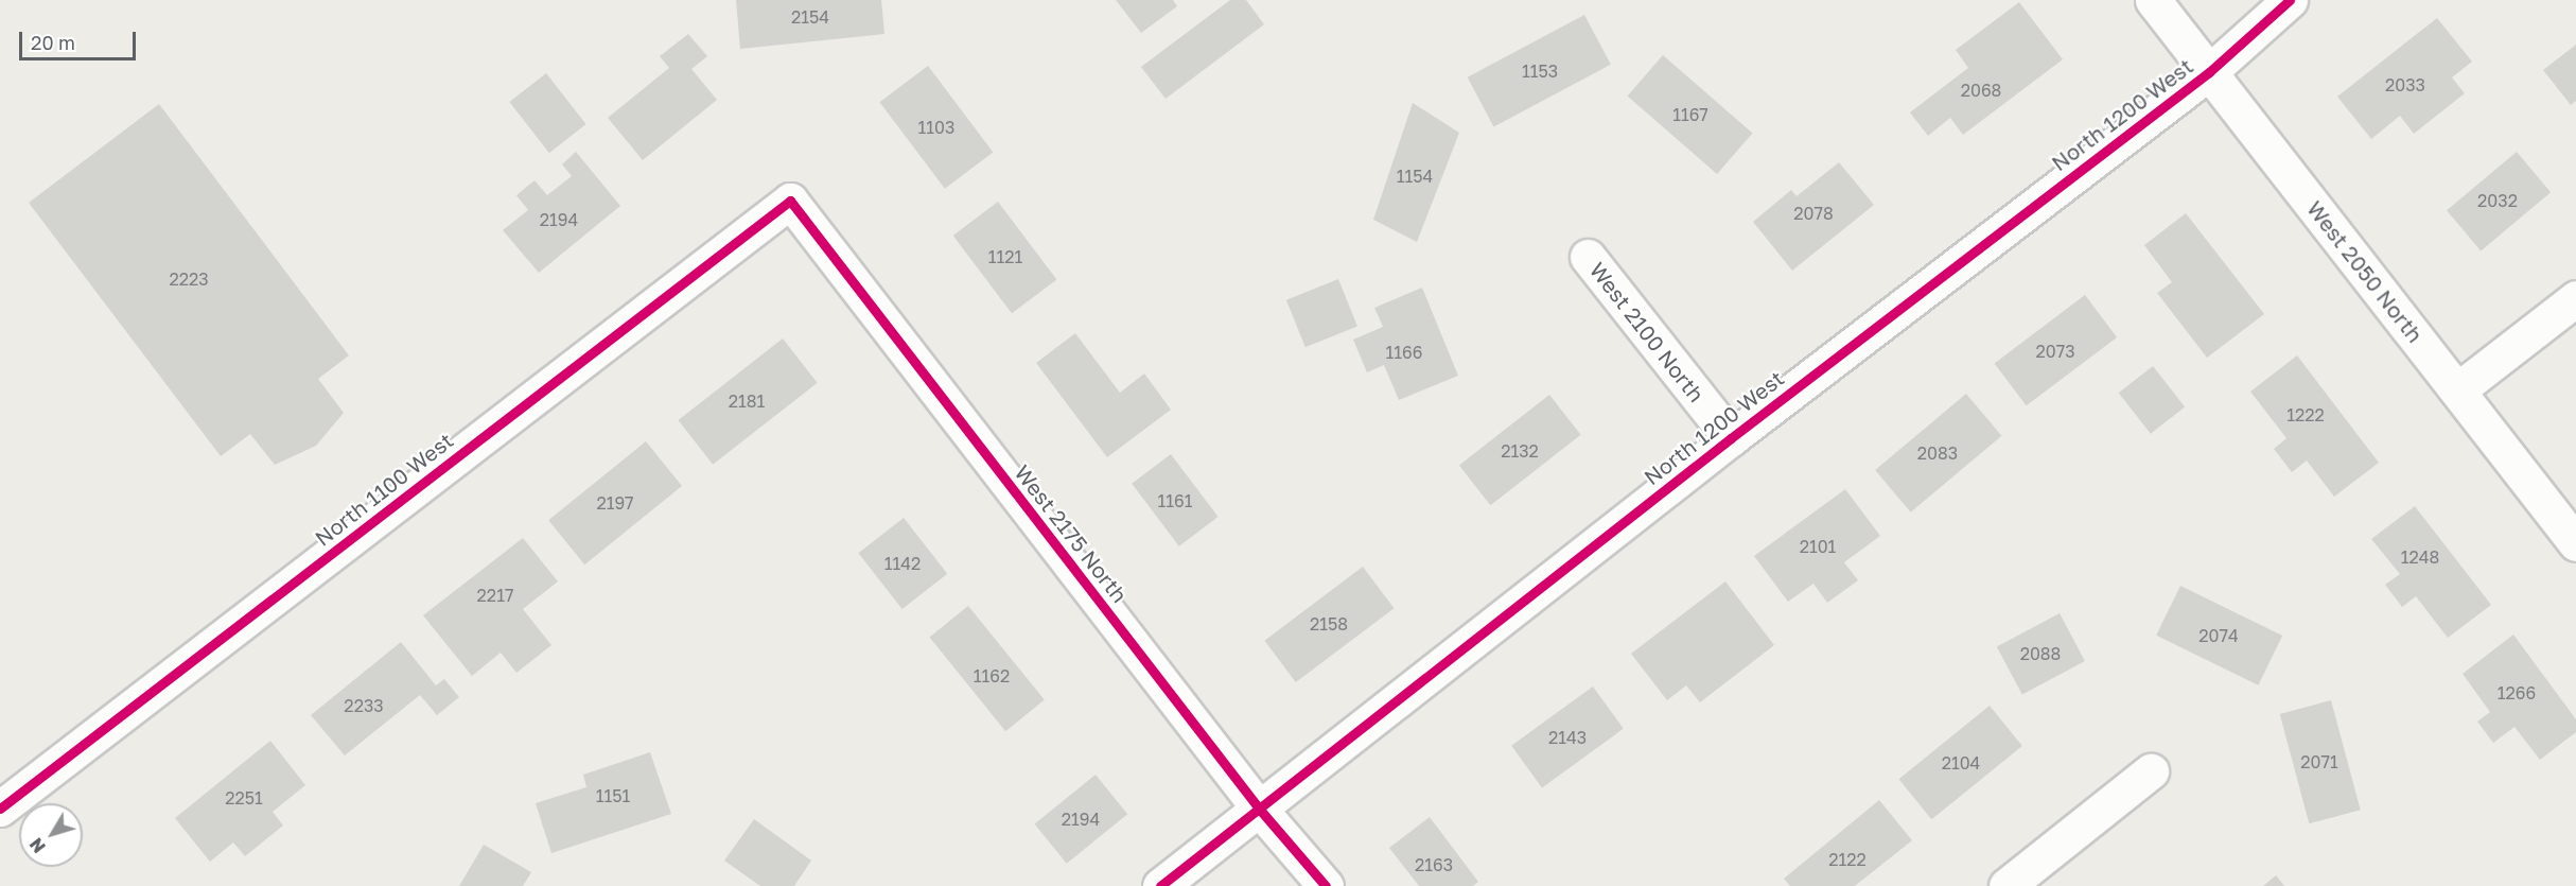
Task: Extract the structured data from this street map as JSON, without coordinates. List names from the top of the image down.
{
  "streets": {
    "street": [
      "North 1200 West",
      "West 2050 North",
      "West 2100 North",
      "North 1100 West",
      "West 2175 North"
    ]
  },
  "crossings": [
    ["North 1200 West", "West 2050 North"],
    ["North 1200 West", "West 2100 North"],
    ["North 1200 West", "West 2175 North"],
    ["North 1100 West", "West 2175 North"]
  ],
  "house_numbers": [
    "2154",
    "1153",
    "2033",
    "2068",
    "1167",
    "1103",
    "1154",
    "2032",
    "2078",
    "2194",
    "1121",
    "2223",
    "2073",
    "1166",
    "2181",
    "1222",
    "2132",
    "2083",
    "1161",
    "2197",
    "2101",
    "1248",
    "1142",
    "2217",
    "2158",
    "2074",
    "2088",
    "1162",
    "1266",
    "2233",
    "2143",
    "2071",
    "2104",
    "1151",
    "2251",
    "2194",
    "2122",
    "2163"
  ],
  "scale_bar": "20 m",
  "north": "bottom left"
}
